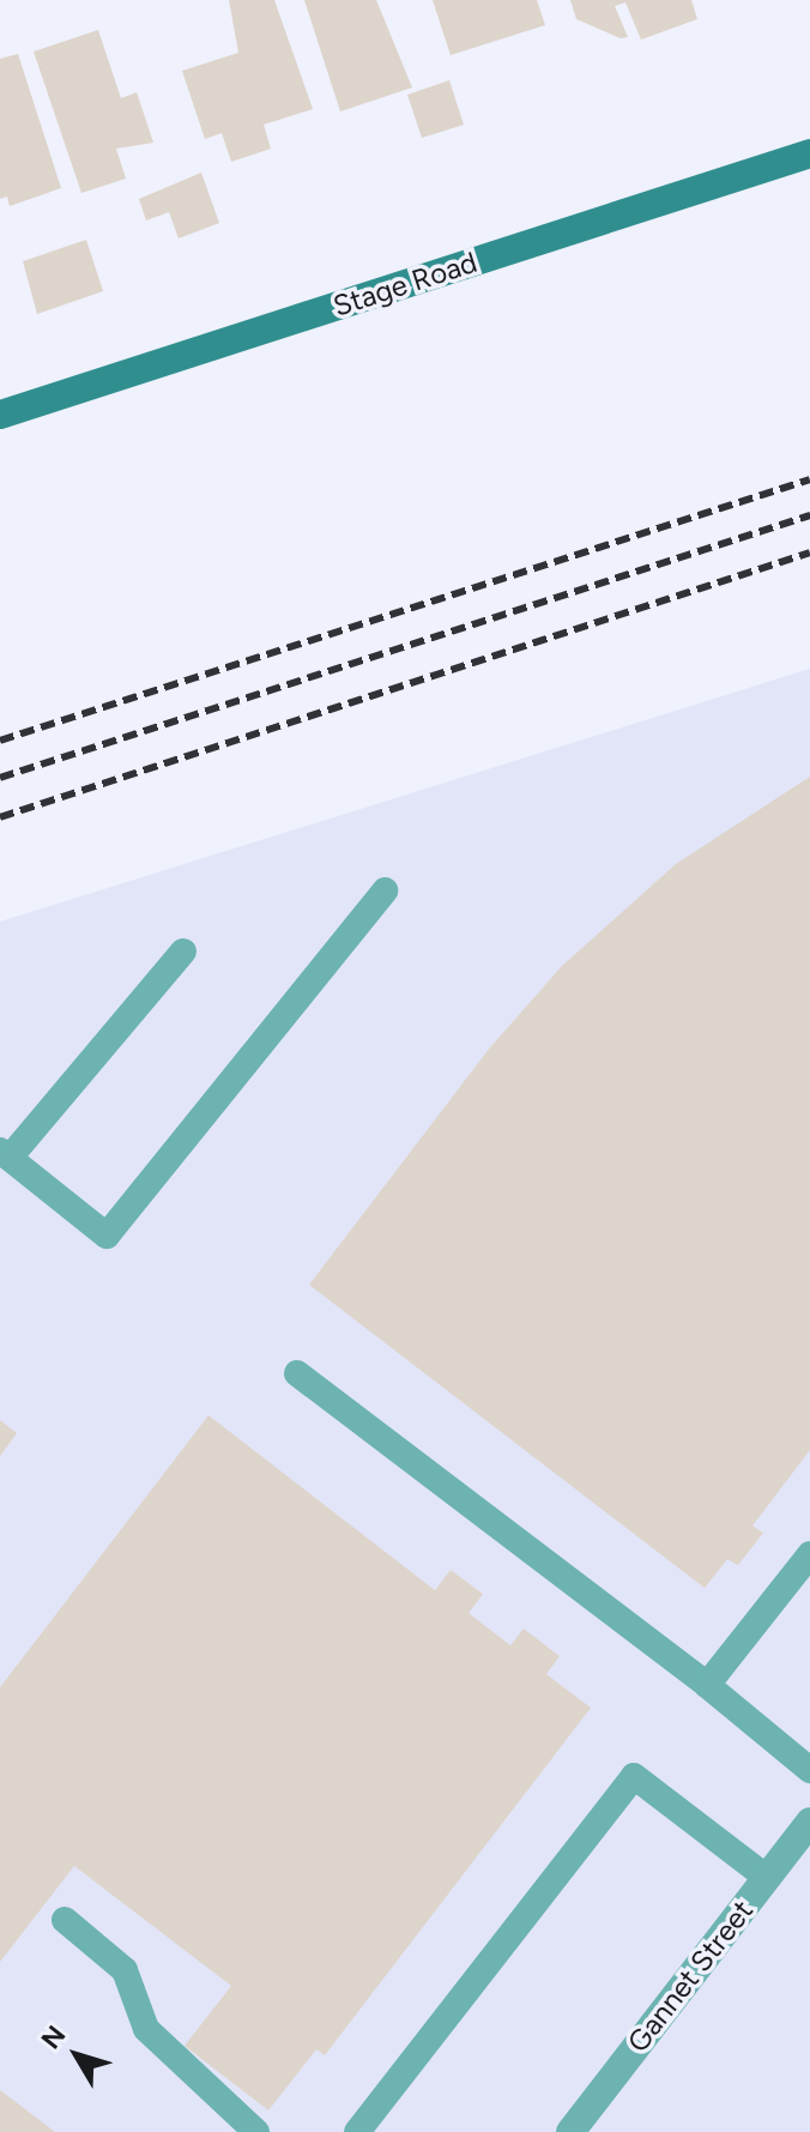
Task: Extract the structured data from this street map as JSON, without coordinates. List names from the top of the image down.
{
  "streets": {
    "main road": ["Stage Road"],
    "street": ["Gannet Street"]
  },
  "north": "top left"
}
